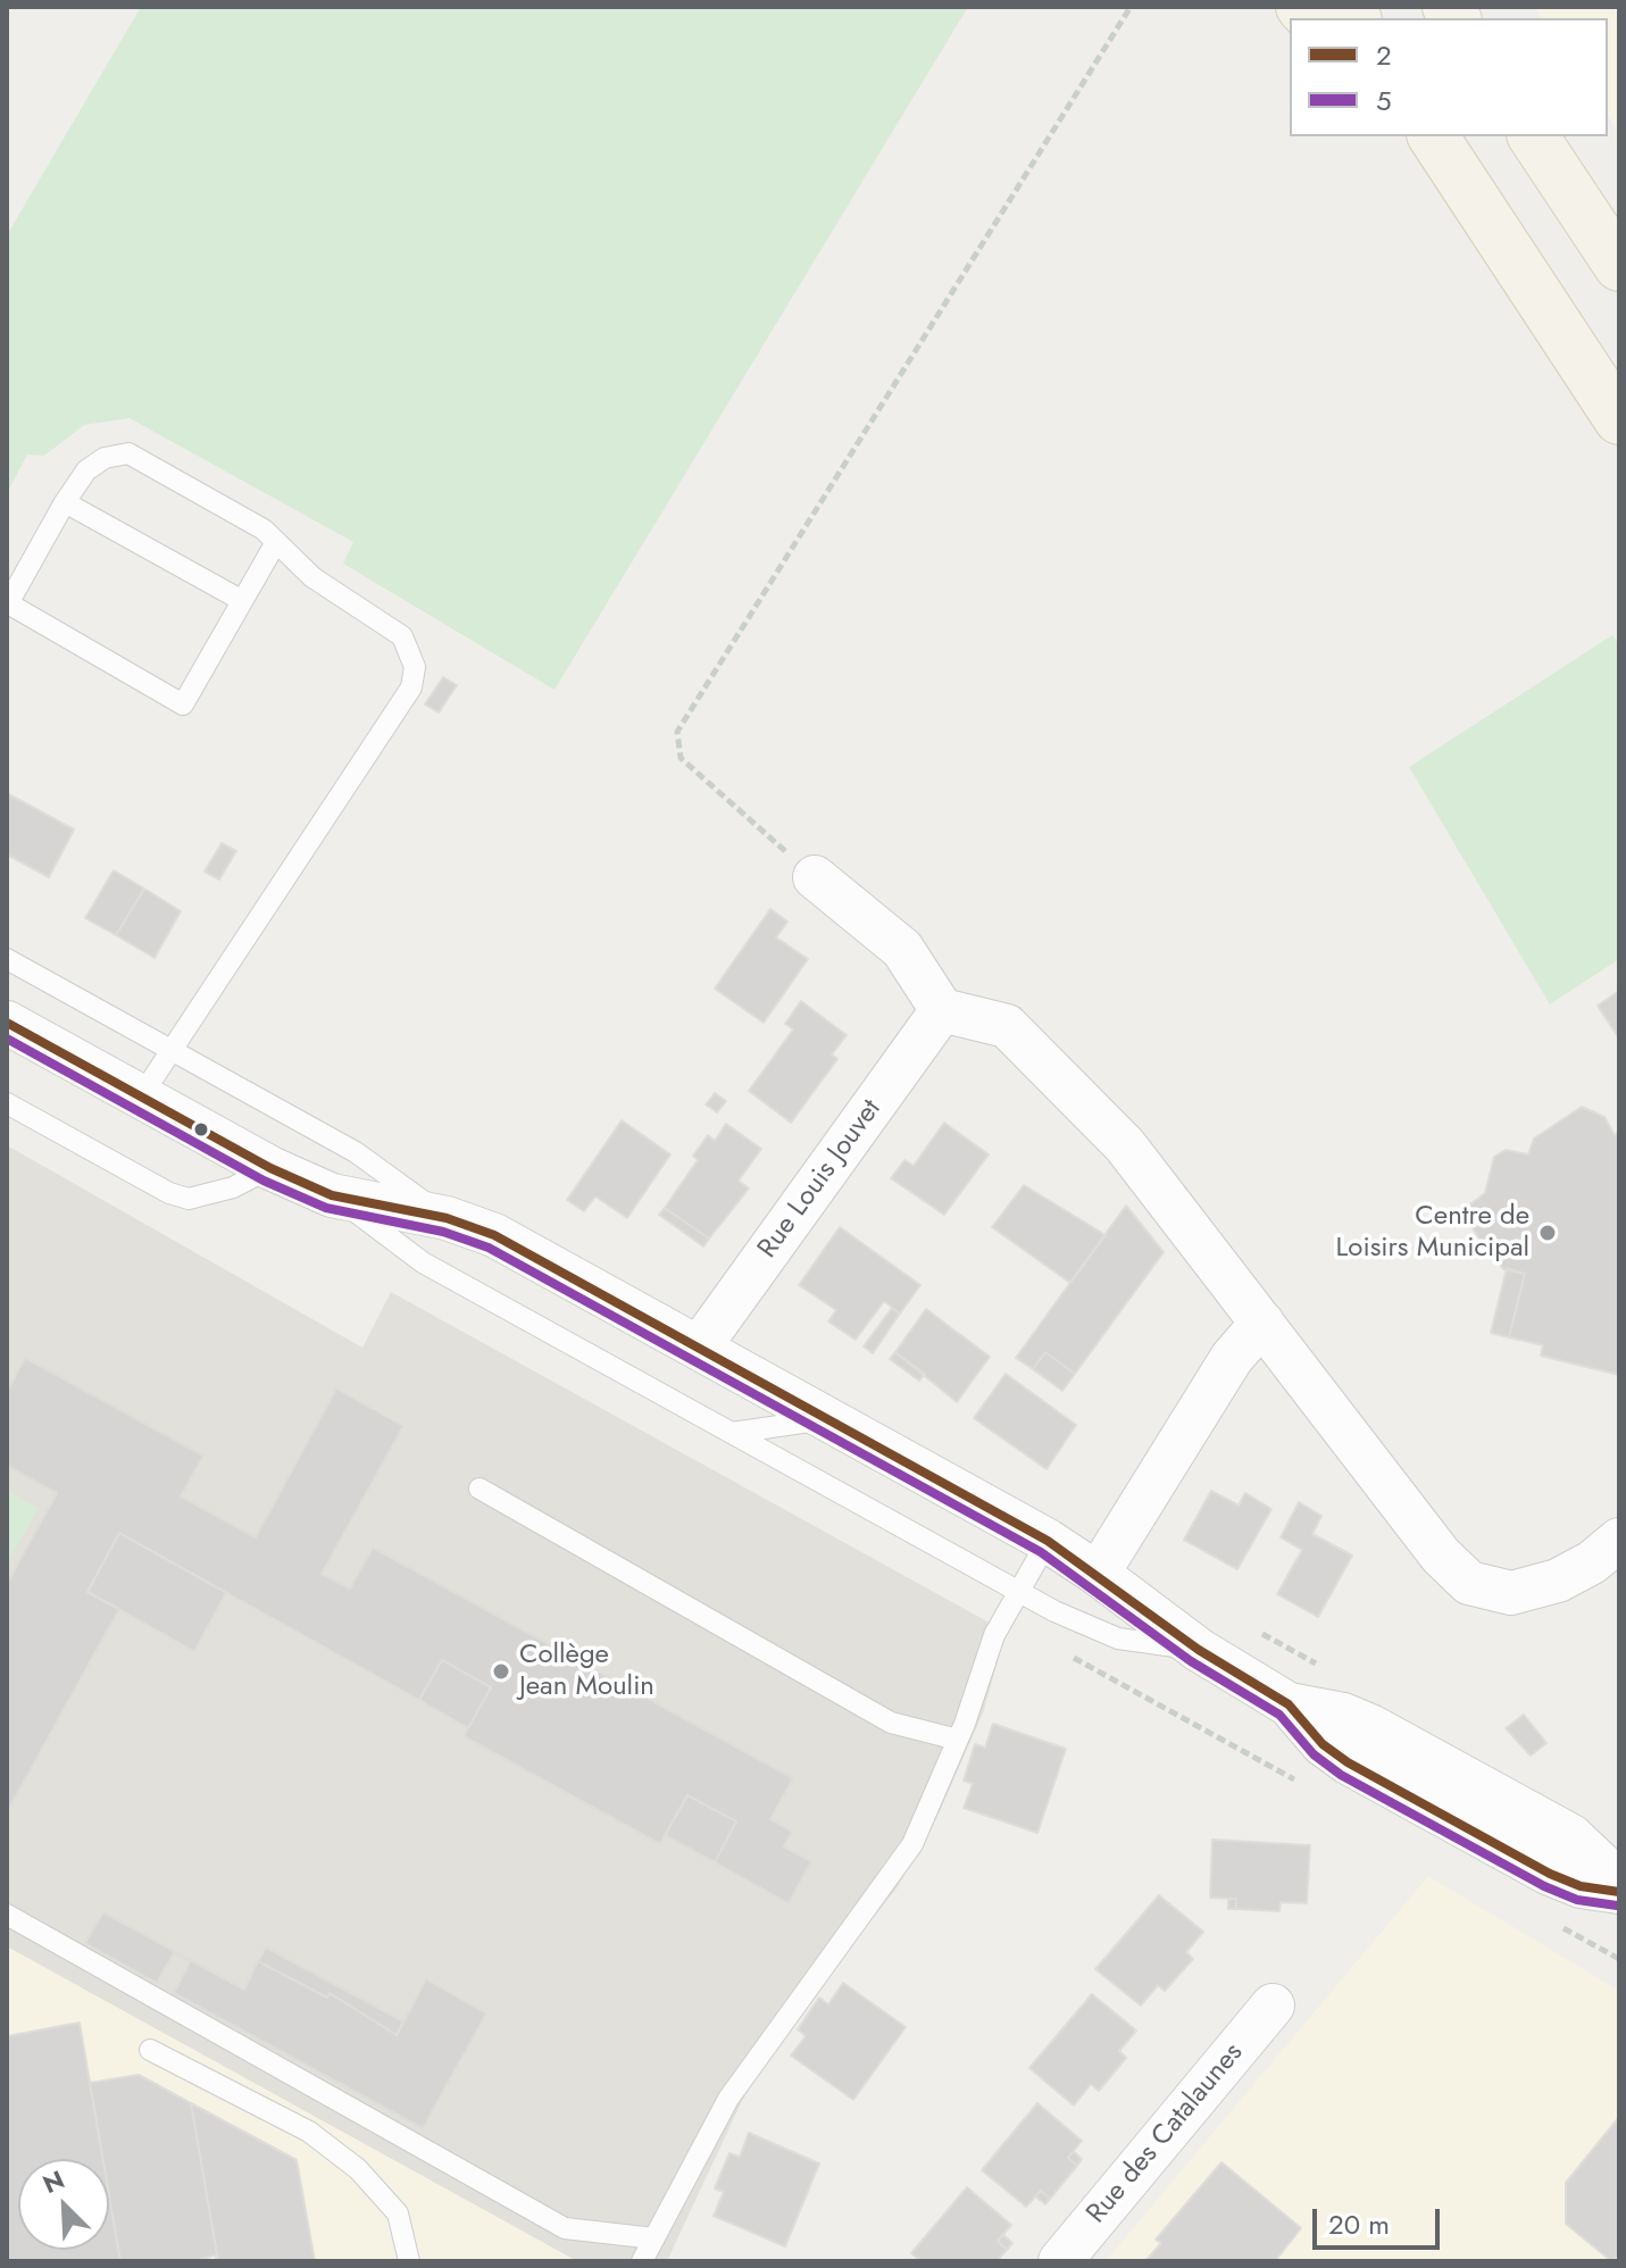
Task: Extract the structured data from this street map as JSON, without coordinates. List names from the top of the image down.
{
  "streets": {
    "street": ["Rue Louis Jouvet", "Rue des Catalaunes"]
  },
  "places": ["Centre de Loisirs Municipal", "Collège Jean Moulin"],
  "lines": ["transit line 2", "transit line 5"],
  "legend": ["2", "5"],
  "scale_bar": "20 m",
  "north": "top left"
}
